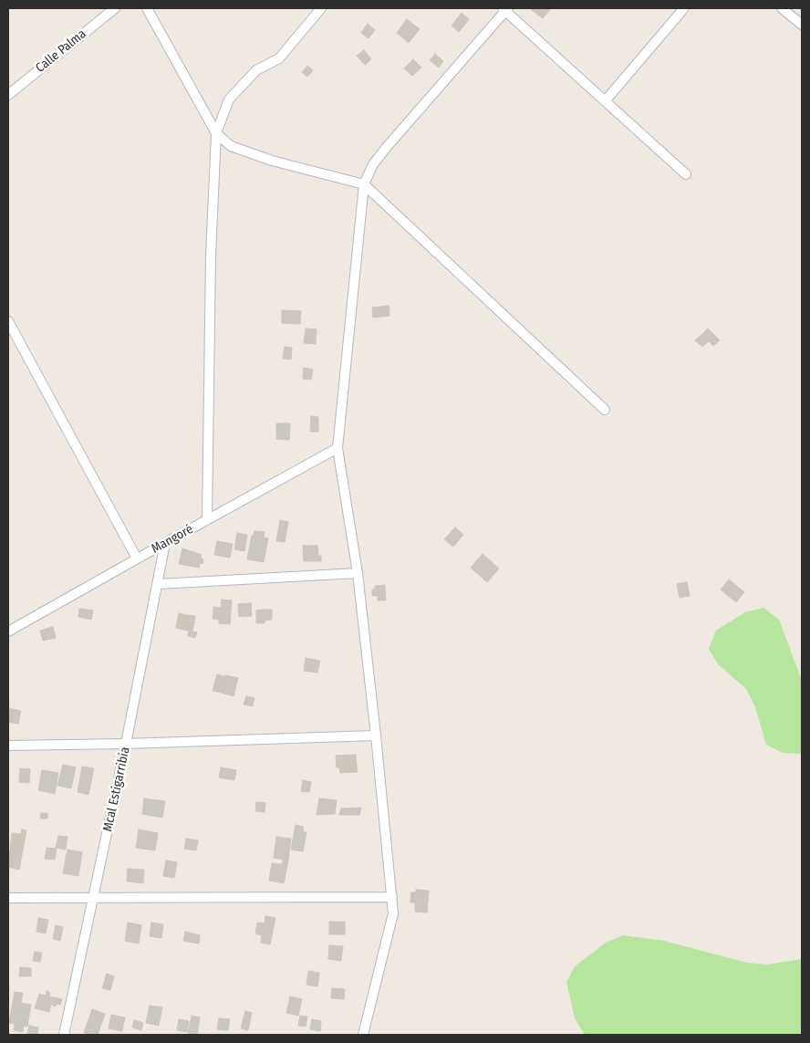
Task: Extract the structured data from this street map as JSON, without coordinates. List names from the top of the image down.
{
  "streets": {
    "street": ["Calle Palma", "Mangoré", "Mcal Estigarribia"]
  },
  "crossings": [
    ["Mangoré", "Mcal Estigarribia"]
  ]
}
